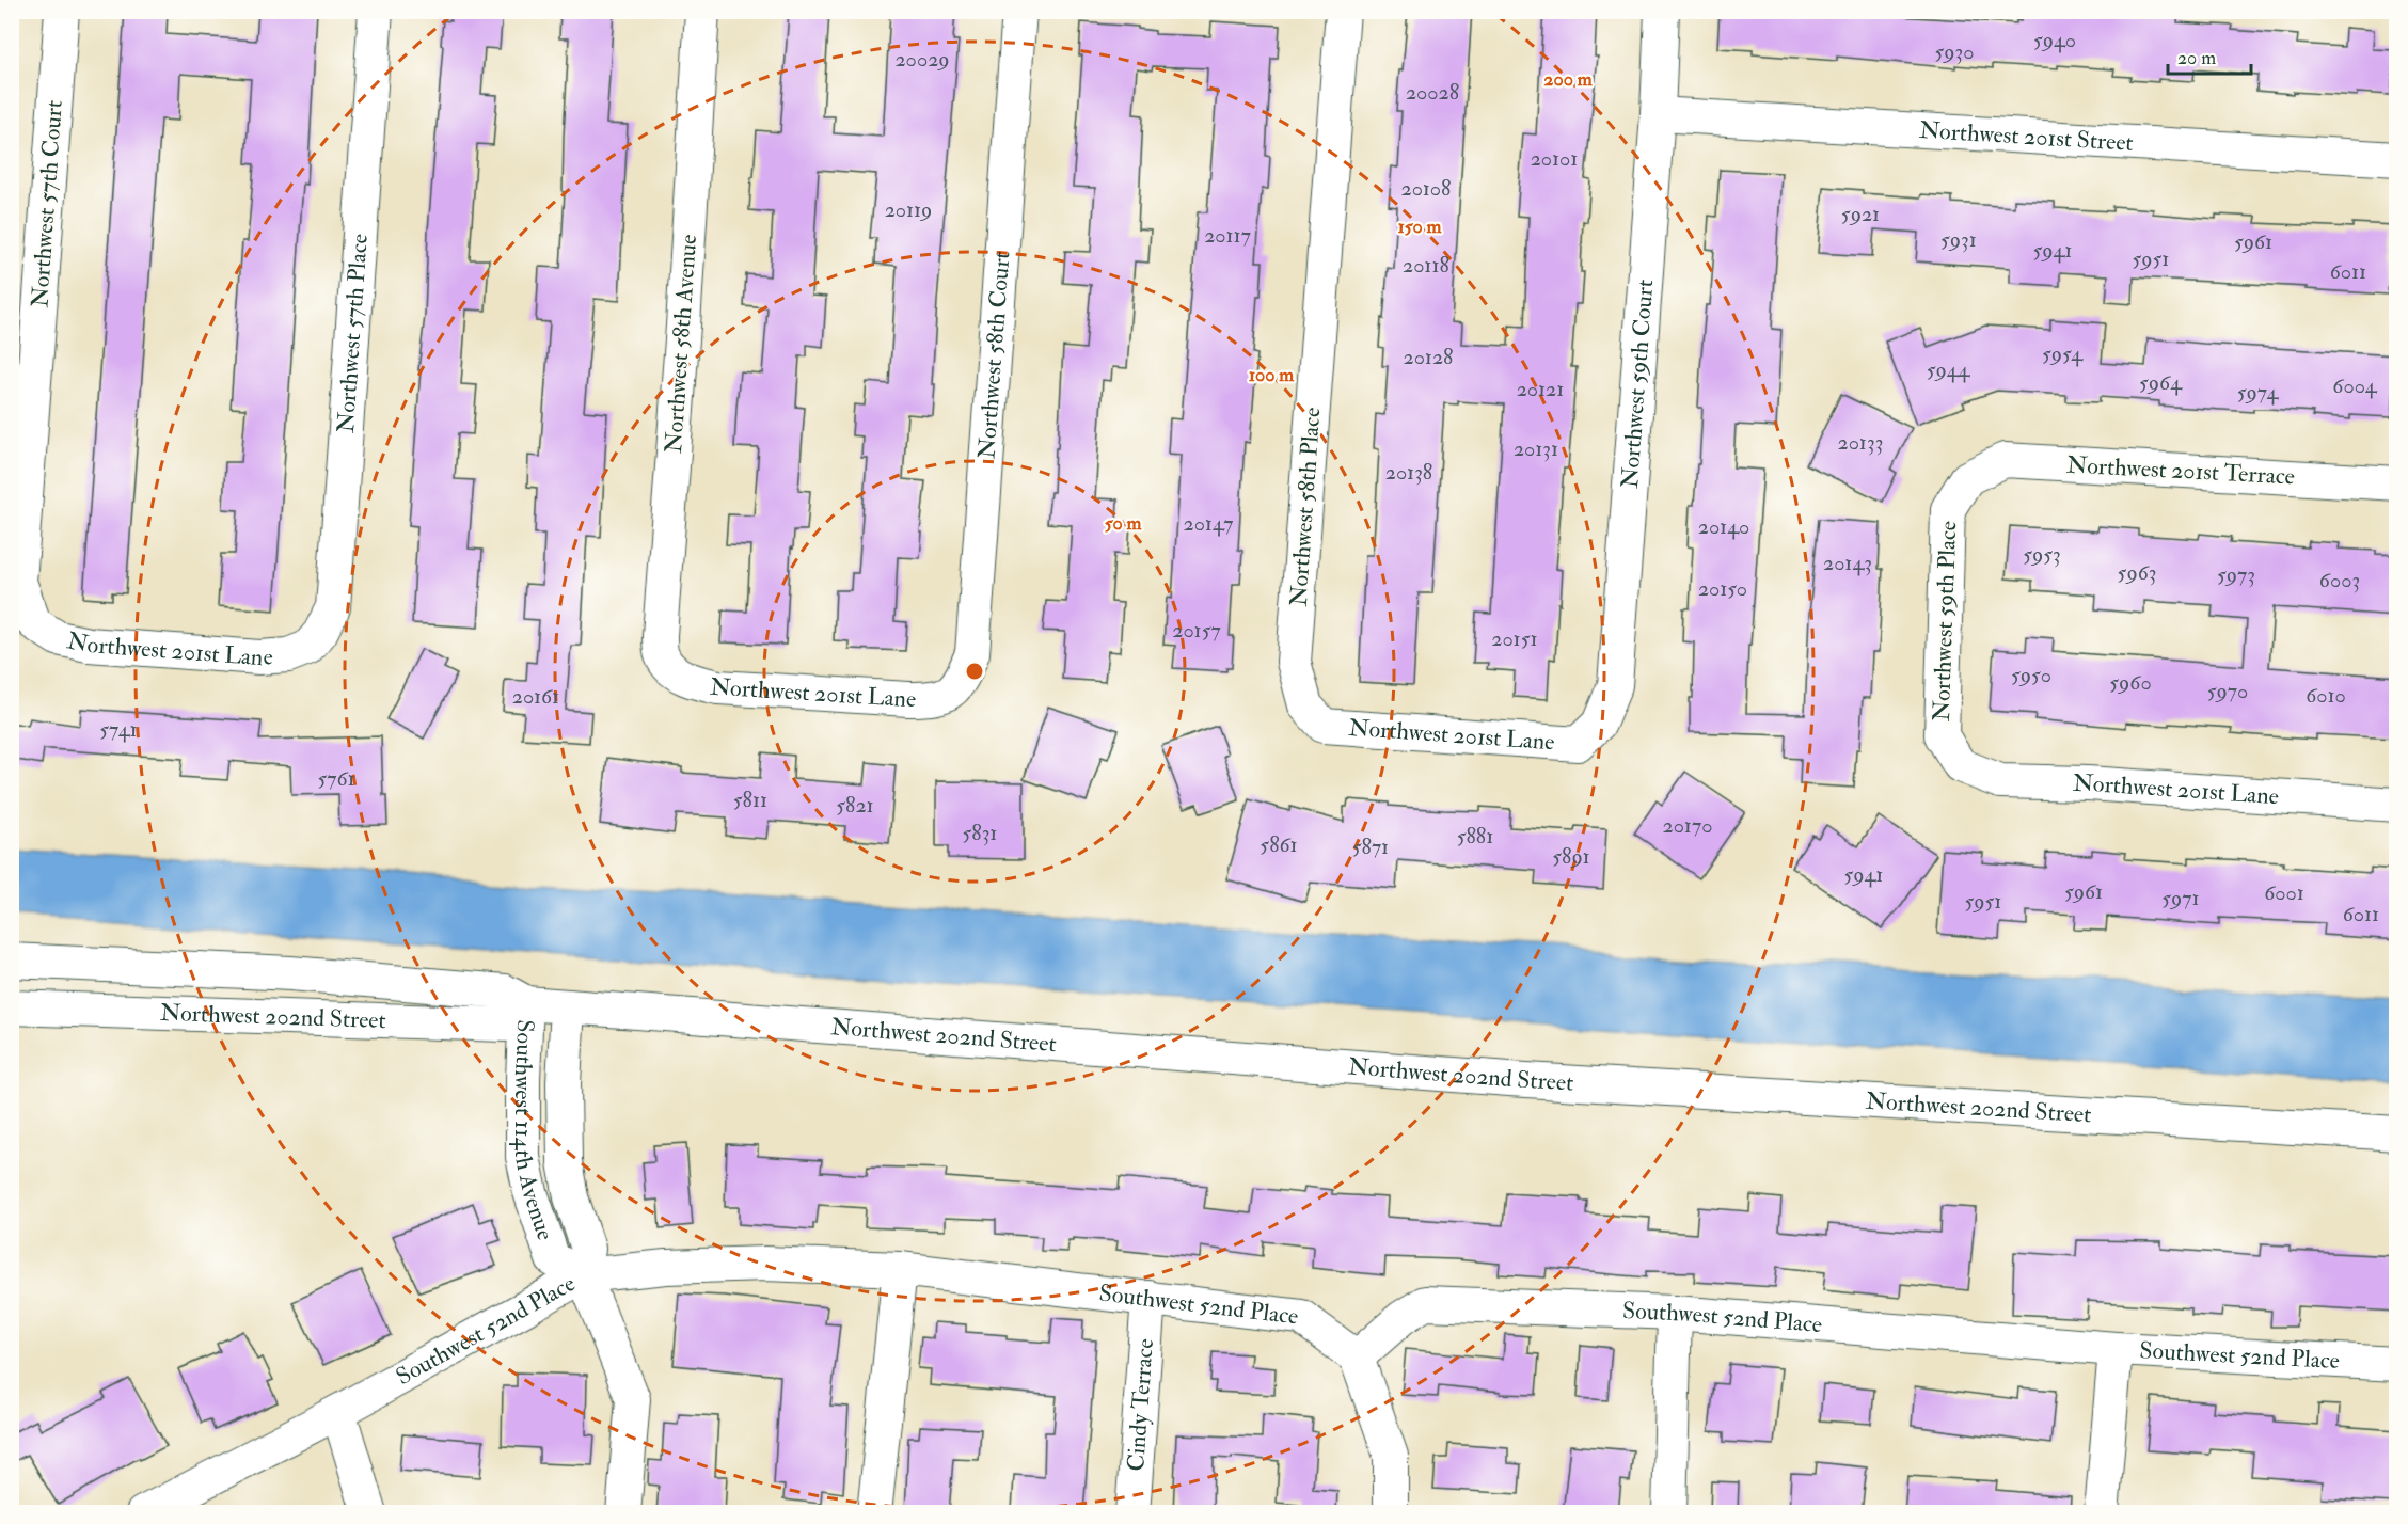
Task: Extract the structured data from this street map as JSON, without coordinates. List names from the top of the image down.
{
  "streets": {
    "street": [
      "Northwest 201st Street",
      "Northwest 57th Court",
      "Northwest 57th Place",
      "Northwest 58th Avenue",
      "Northwest 58th Court",
      "Northwest 59th Court",
      "Northwest 201st Terrace",
      "Northwest 58th Place",
      "Northwest 59th Place",
      "Northwest 201st Lane",
      "Northwest 202nd Street",
      "Southwest 114th Avenue",
      "Southwest 52nd Place",
      "Cindy Terrace"
    ]
  },
  "crossings": [
    ["Northwest 201st Street", "Northwest 59th Court"],
    ["Northwest 57th Court", "Northwest 201st Lane"],
    ["Northwest 57th Place", "Northwest 201st Lane"],
    ["Northwest 58th Avenue", "Northwest 201st Lane"],
    ["Northwest 58th Court", "Northwest 201st Lane"],
    ["Northwest 59th Court", "Northwest 201st Lane"],
    ["Northwest 201st Terrace", "Northwest 59th Place"],
    ["Northwest 58th Place", "Northwest 201st Lane"],
    ["Northwest 59th Place", "Northwest 201st Lane"],
    ["Northwest 202nd Street", "Southwest 114th Avenue"],
    ["Southwest 114th Avenue", "Southwest 52nd Place"],
    ["Southwest 52nd Place", "Cindy Terrace"]
  ],
  "house_numbers": [
    "5940",
    "5930",
    "20029",
    "20028",
    "20101",
    "20108",
    "20119",
    "5921",
    "20117",
    "5931",
    "5961",
    "5941",
    "5951",
    "20118",
    "6011",
    "5954",
    "20128",
    "5944",
    "5964",
    "6004",
    "20121",
    "5974",
    "20133",
    "20131",
    "20138",
    "20147",
    "20140",
    "5953",
    "20143",
    "5963",
    "5973",
    "6003",
    "20150",
    "20157",
    "20151",
    "5950",
    "5960",
    "5970",
    "6010",
    "20161",
    "5741",
    "5761",
    "5811",
    "5821",
    "20170",
    "5831",
    "5881",
    "5861",
    "5871",
    "5891",
    "5941",
    "5961",
    "6001",
    "5971",
    "5951",
    "6011"
  ],
  "scale_bar": "20 m",
  "rings": [
    "200 m",
    "150 m",
    "100 m",
    "50 m"
  ]
}
